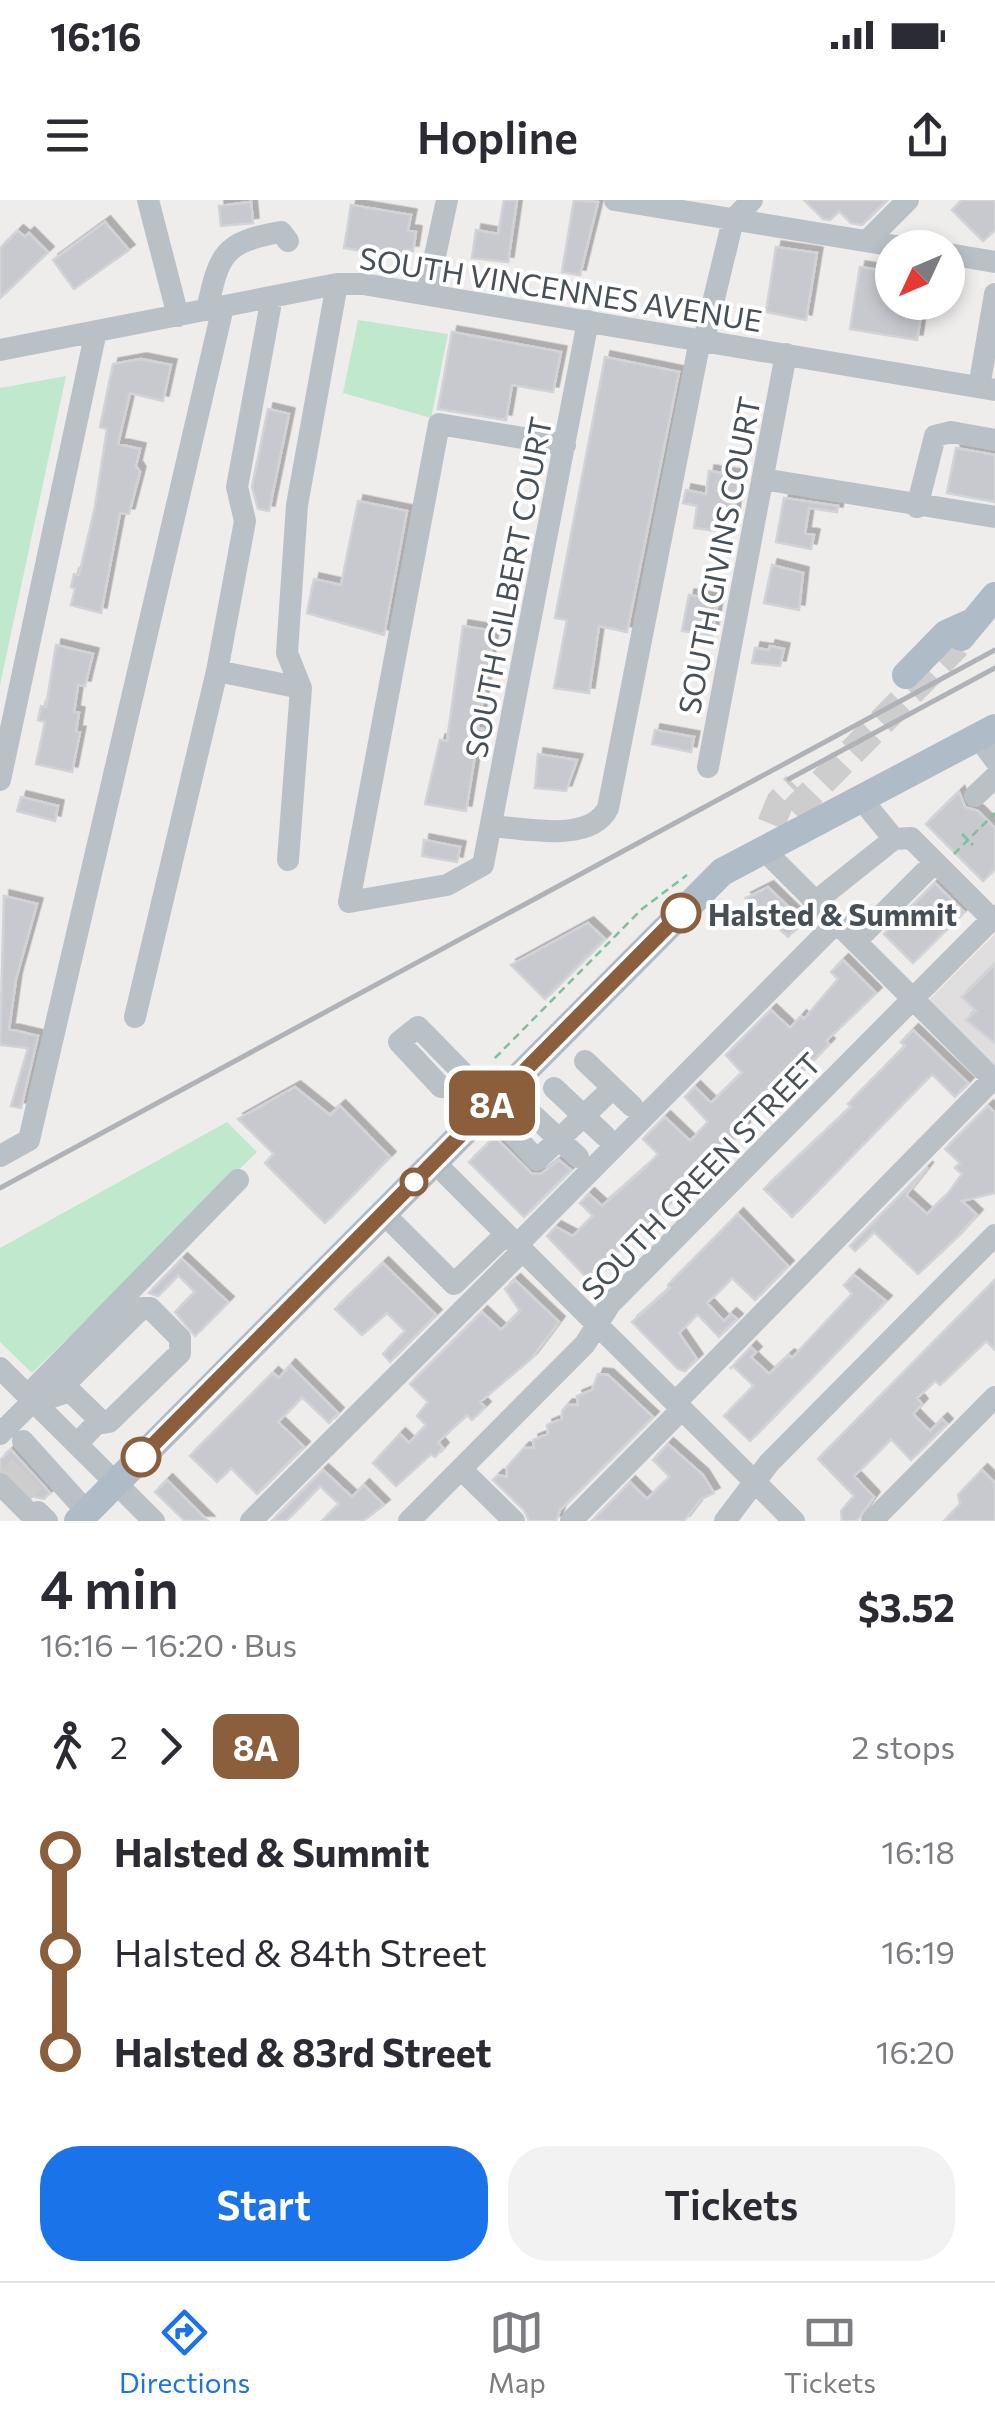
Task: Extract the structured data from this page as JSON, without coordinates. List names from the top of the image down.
{
  "streets": {
    "street": [
      "SOUTH VINCENNES AVENUE",
      "SOUTH GIVINS COURT",
      "SOUTH GILBERT COURT",
      "SOUTH GREEN STREET"
    ]
  },
  "crossings": [
    ["SOUTH VINCENNES AVENUE", "SOUTH GIVINS COURT"],
    ["SOUTH VINCENNES AVENUE", "SOUTH GILBERT COURT"]
  ],
  "places": ["Halsted & Summit"],
  "lines": ["bus line 8A"],
  "north": "bottom left",
  "page": {
    "status": "16:16",
    "header": "Hopline",
    "on_map": "8A",
    "heading": ["4 min", "16:16 – 16:20 · Bus", "$3.52"],
    "legs": ["2", "8A", "2 stops"],
    "list": [
      {
        "name": "Halsted & Summit",
        "value": "16:18"
      },
      {
        "name": "Halsted & 84th Street",
        "value": "16:19"
      },
      {
        "name": "Halsted & 83rd Street",
        "value": "16:20"
      }
    ],
    "buttons": ["Start", "Tickets"],
    "tabs": ["Directions", "Map", "Tickets"]
  }
}
